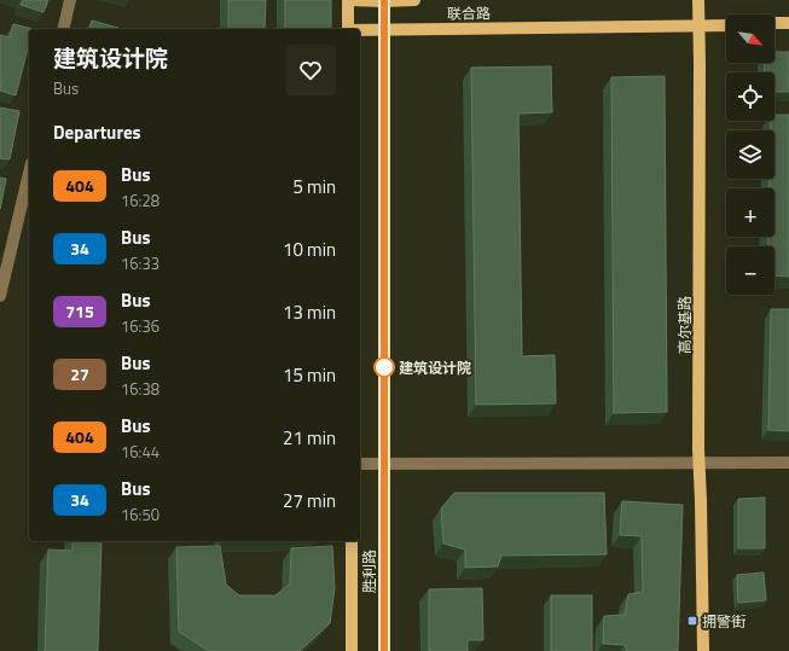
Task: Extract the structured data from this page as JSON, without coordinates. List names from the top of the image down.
{
  "streets": {
    "main road": ["联合路", "高尔基路", "胜利路"]
  },
  "crossings": [
    ["联合路", "高尔基路"],
    ["联合路", "胜利路"]
  ],
  "places": {
    "other": ["建筑设计院"],
    "transit": ["拥警街"]
  },
  "lines": ["bus line 404"],
  "north": "bottom right",
  "page": {
    "map_buttons": ["+", "−"],
    "heading": [
      ["建筑设计院", "Bus"],
      "Departures"
    ],
    "list": [
      {
        "mark": "404",
        "name": "Bus",
        "note": "16:28",
        "value": "5 min"
      },
      {
        "mark": "34",
        "name": "Bus",
        "note": "16:33",
        "value": "10 min"
      },
      {
        "mark": "715",
        "name": "Bus",
        "note": "16:36",
        "value": "13 min"
      },
      {
        "mark": "27",
        "name": "Bus",
        "note": "16:38",
        "value": "15 min"
      },
      {
        "mark": "404",
        "name": "Bus",
        "note": "16:44",
        "value": "21 min"
      },
      {
        "mark": "34",
        "name": "Bus",
        "note": "16:50",
        "value": "27 min"
      }
    ]
  }
}
